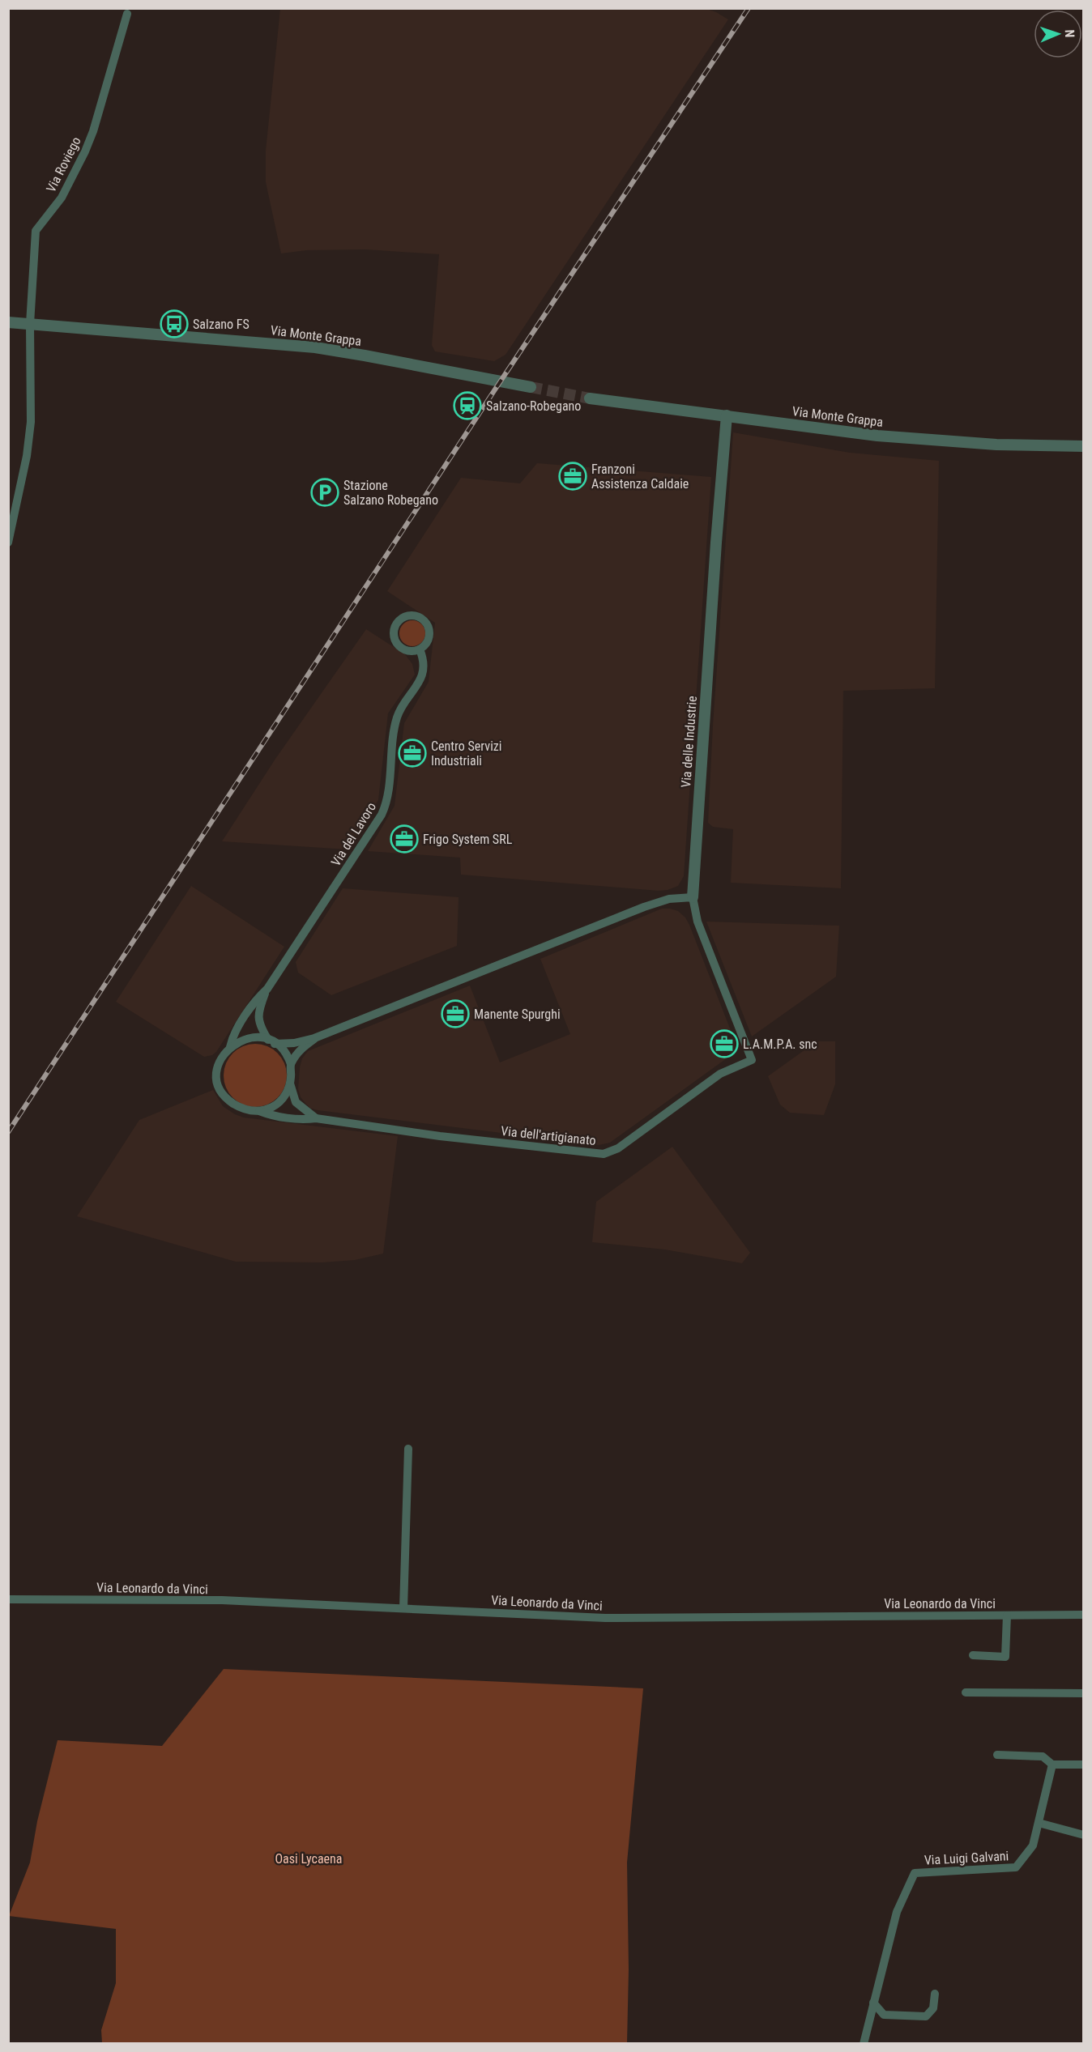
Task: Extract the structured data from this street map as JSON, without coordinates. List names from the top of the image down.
{
  "streets": {
    "street": [
      "Via Roviego",
      "Via Monte Grappa",
      "Via delle Industrie",
      "Via del Lavoro",
      "Via dell'artigianato",
      "Via Leonardo da Vinci",
      "Via Luigi Galvani"
    ]
  },
  "crossings": [
    ["Via Roviego", "Via Monte Grappa"],
    ["Via Monte Grappa", "Via delle Industrie"],
    ["Via delle Industrie", "Via dell'artigianato"],
    ["Via del Lavoro", "Via dell'artigianato"]
  ],
  "parks": ["Oasi Lycaena"],
  "places": {
    "bus stop": ["Salzano FS"],
    "station": ["Salzano-Robegano"],
    "office": [
      "Franzoni Assistenza Caldaie",
      "Centro Servizi Industriali",
      "Frigo System SRL",
      "Manente Spurghi",
      "L.A.M.P.A. snc"
    ],
    "parking": ["Stazione Salzano Robegano"]
  },
  "north": "right"
}
